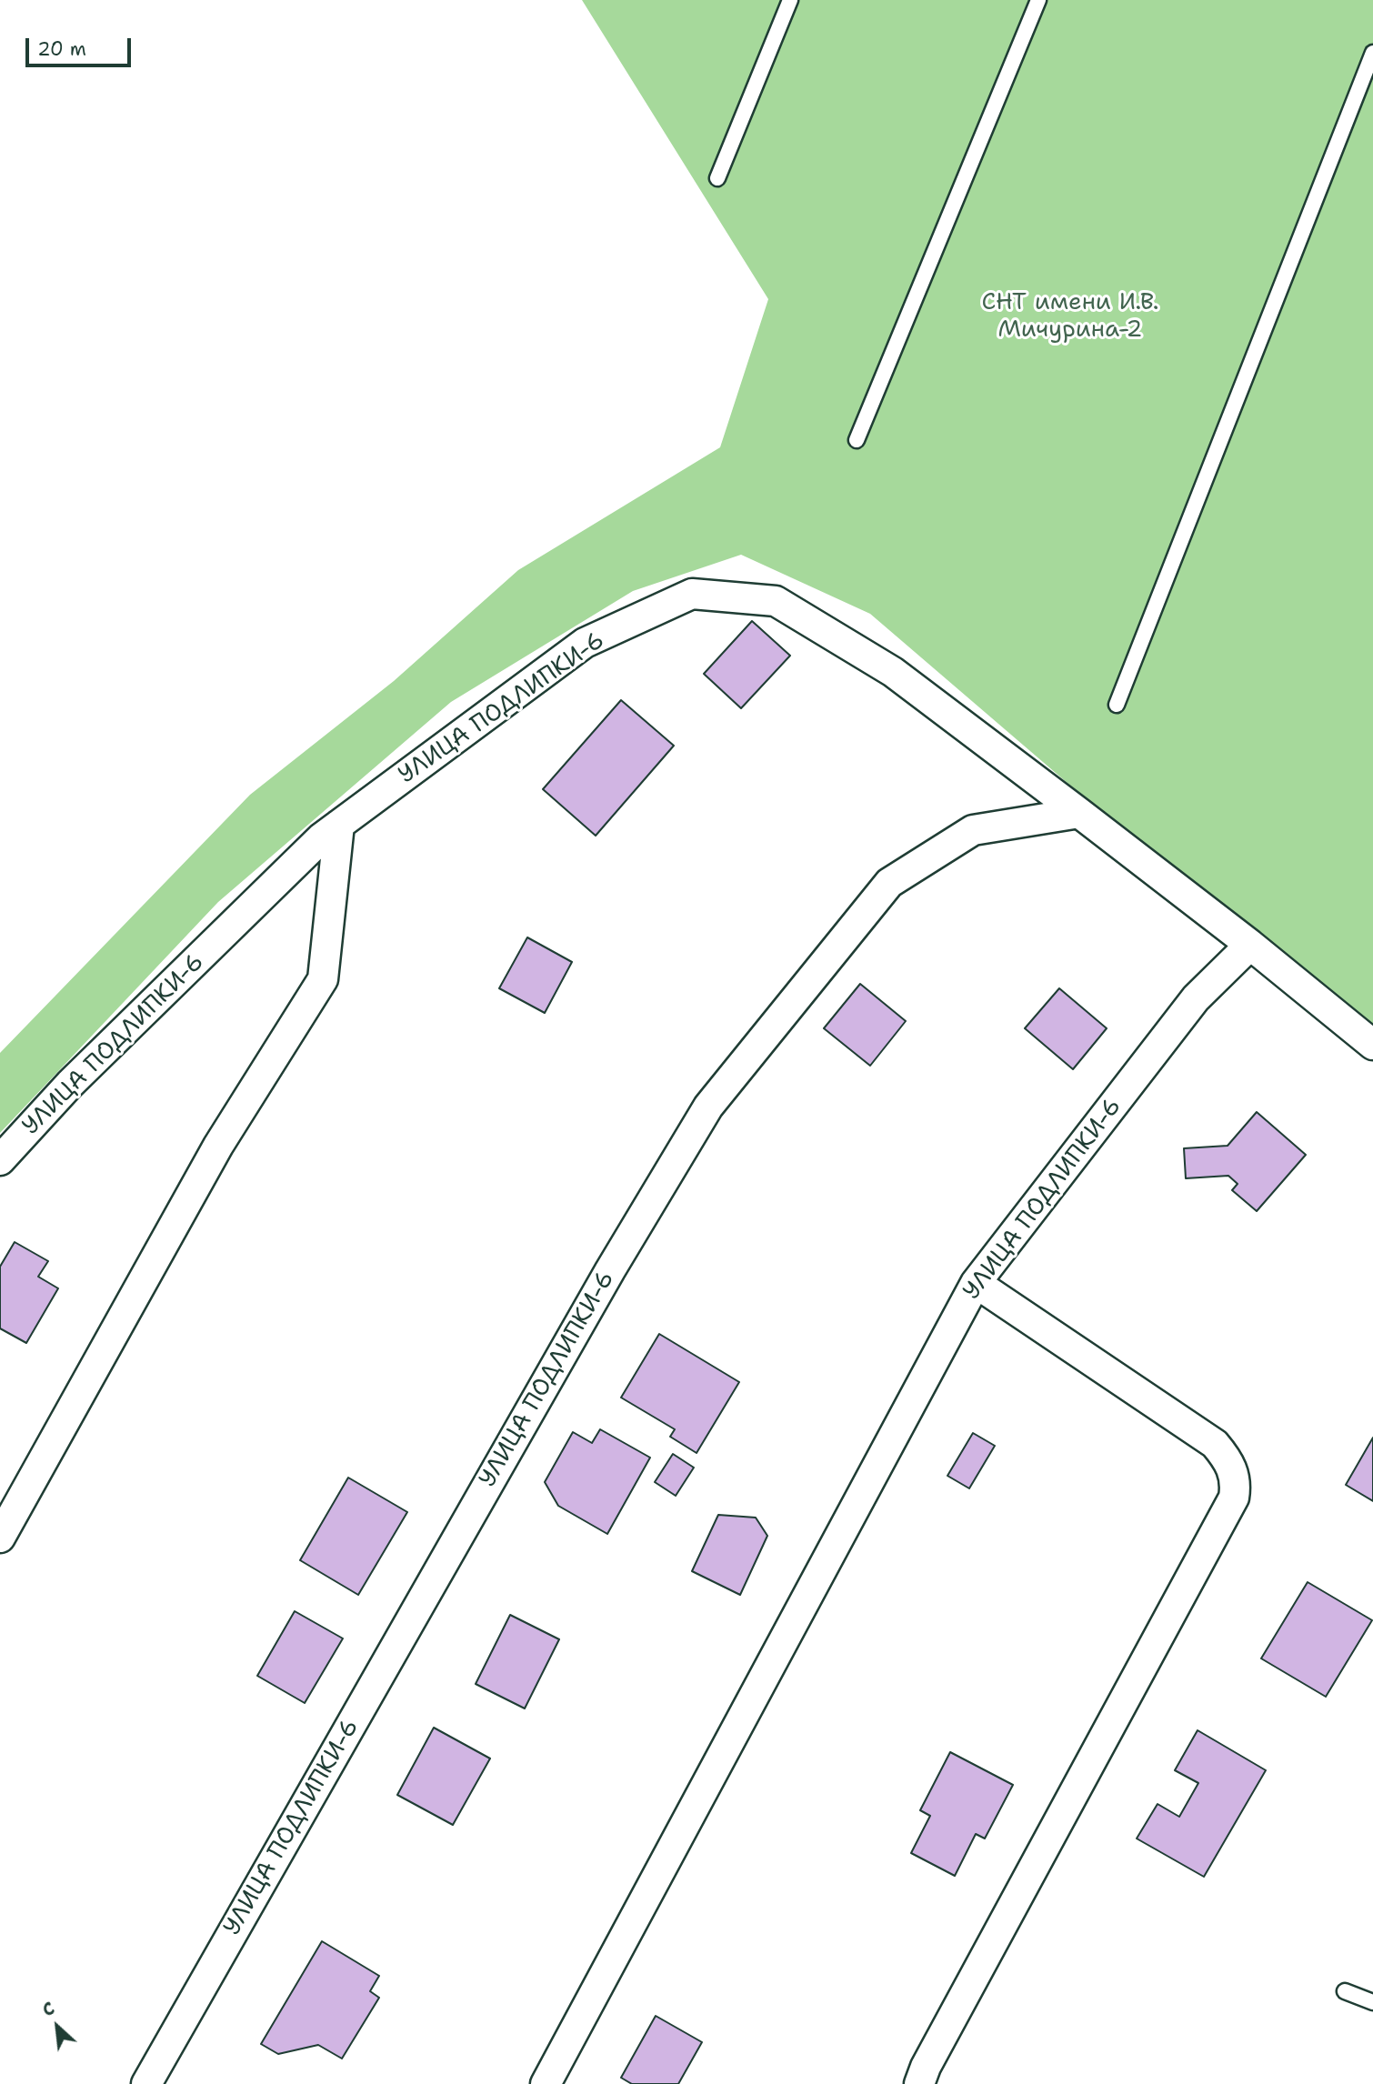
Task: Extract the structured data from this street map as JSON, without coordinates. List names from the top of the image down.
{
  "streets": {
    "street": ["УЛИЦА ПОДЛИПКИ-6"]
  },
  "parks": ["СНТ имени И.В. Мичурина-2"],
  "scale_bar": "20 m",
  "north": "top left"
}
